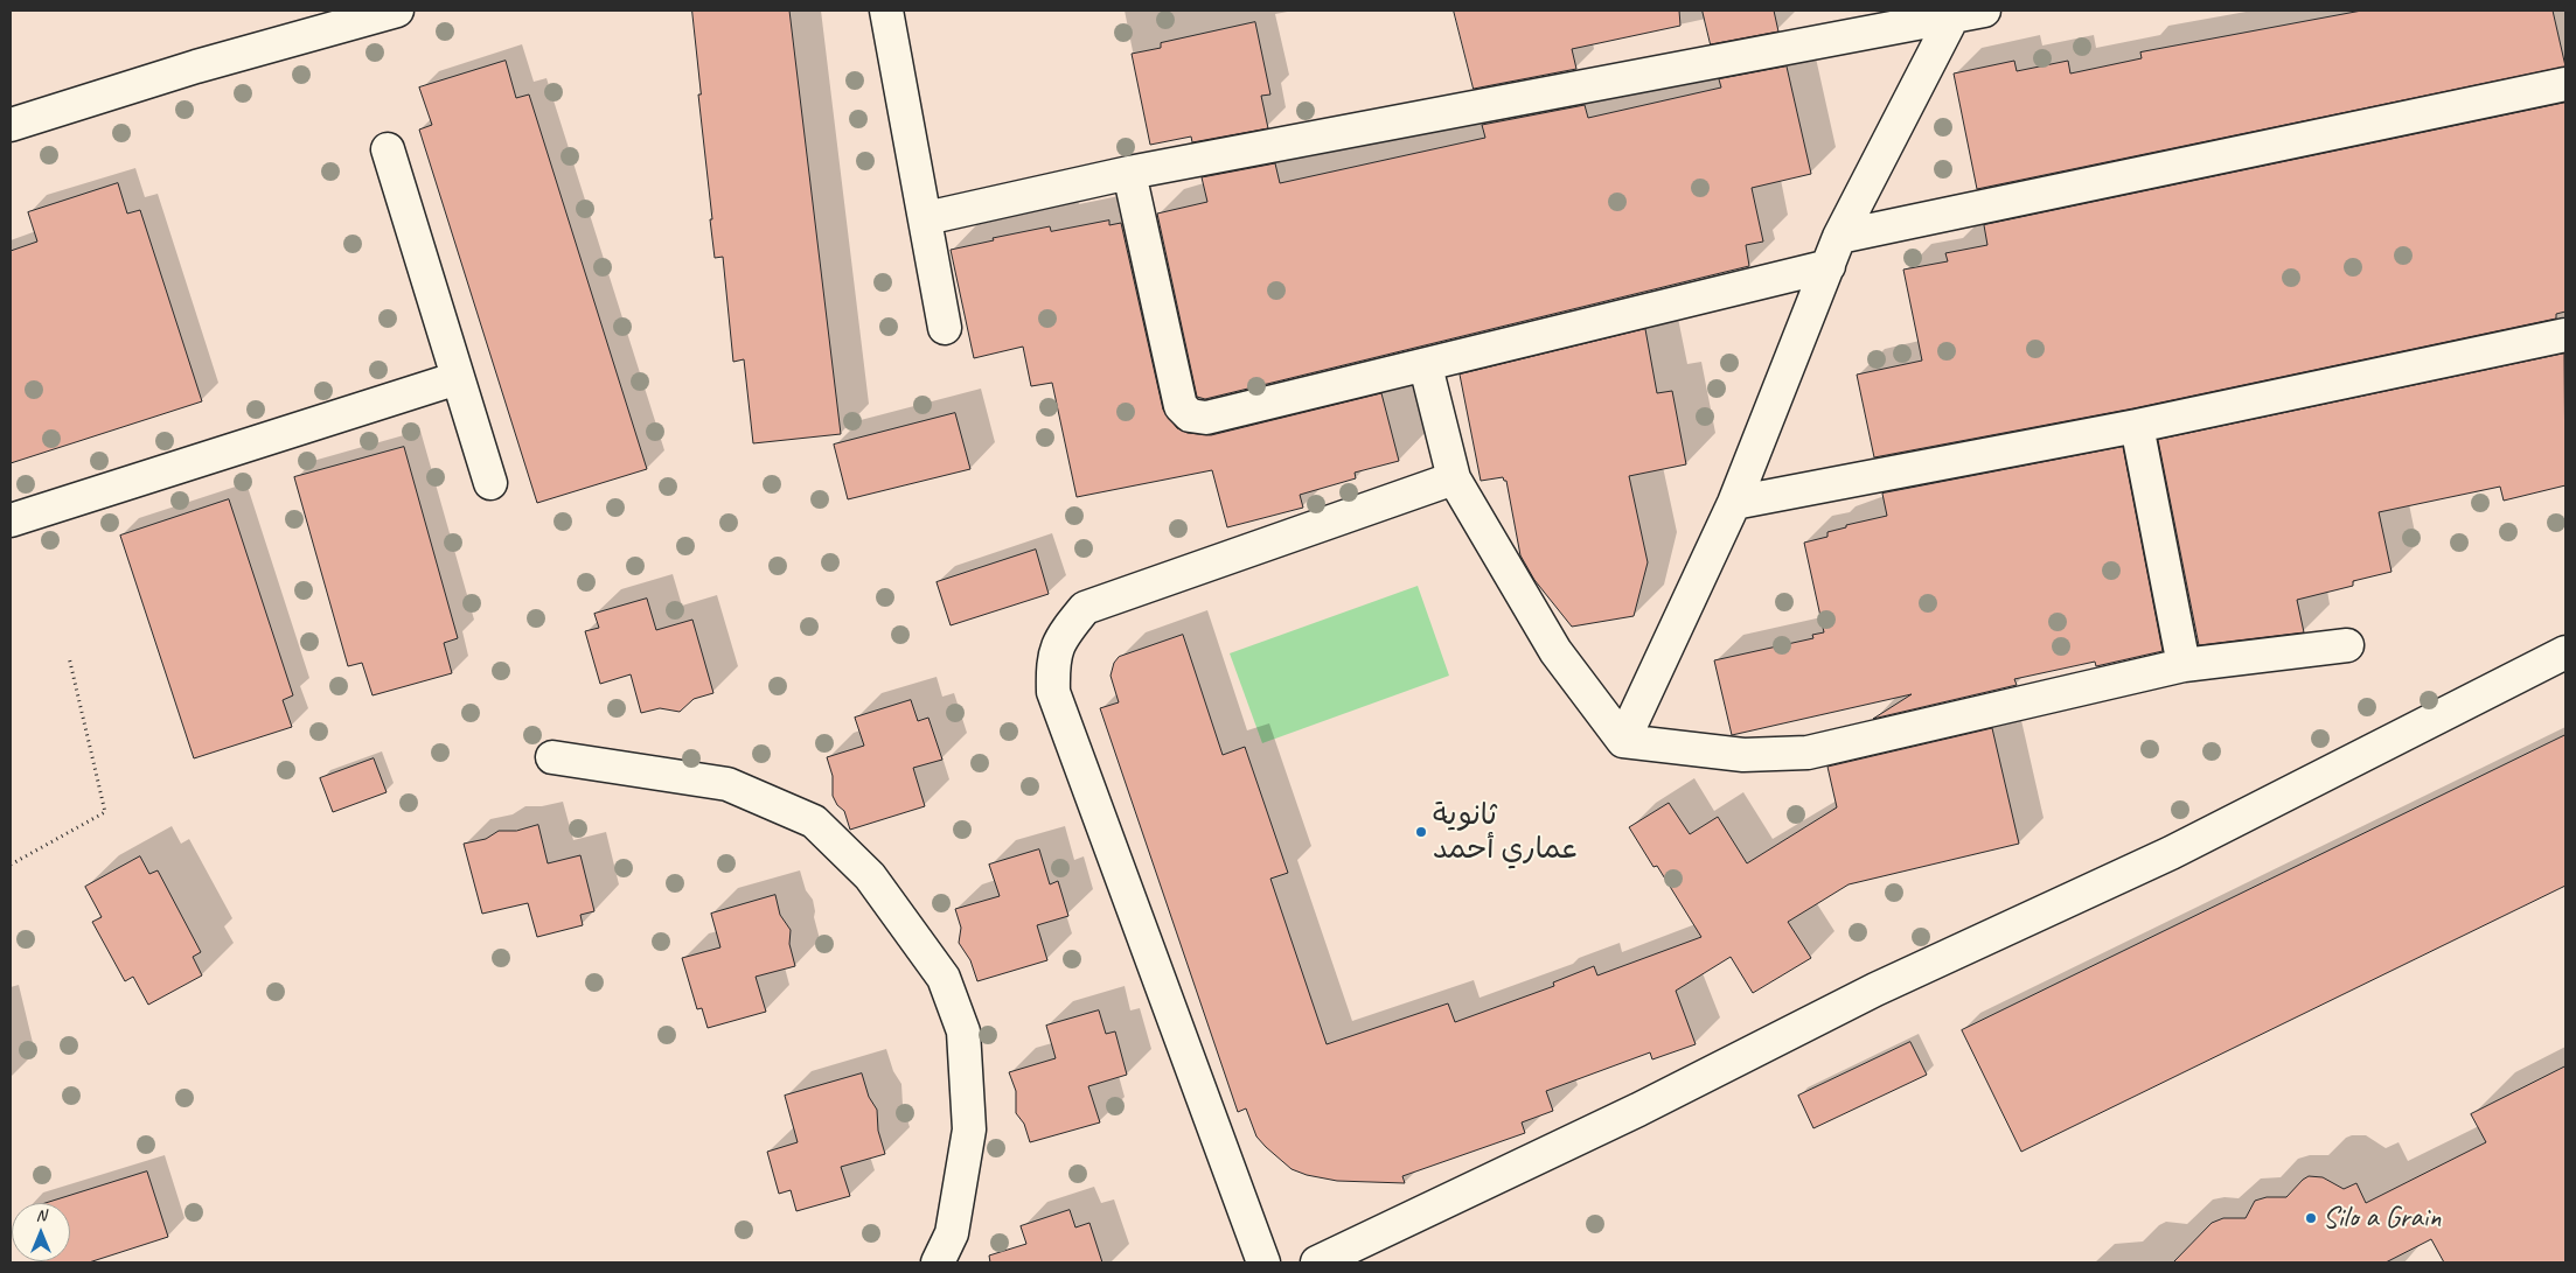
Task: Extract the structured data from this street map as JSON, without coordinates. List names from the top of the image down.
{
  "places": ["ثانوية عماري أحمد", "Silo a Grain"],
  "north": "top"
}
